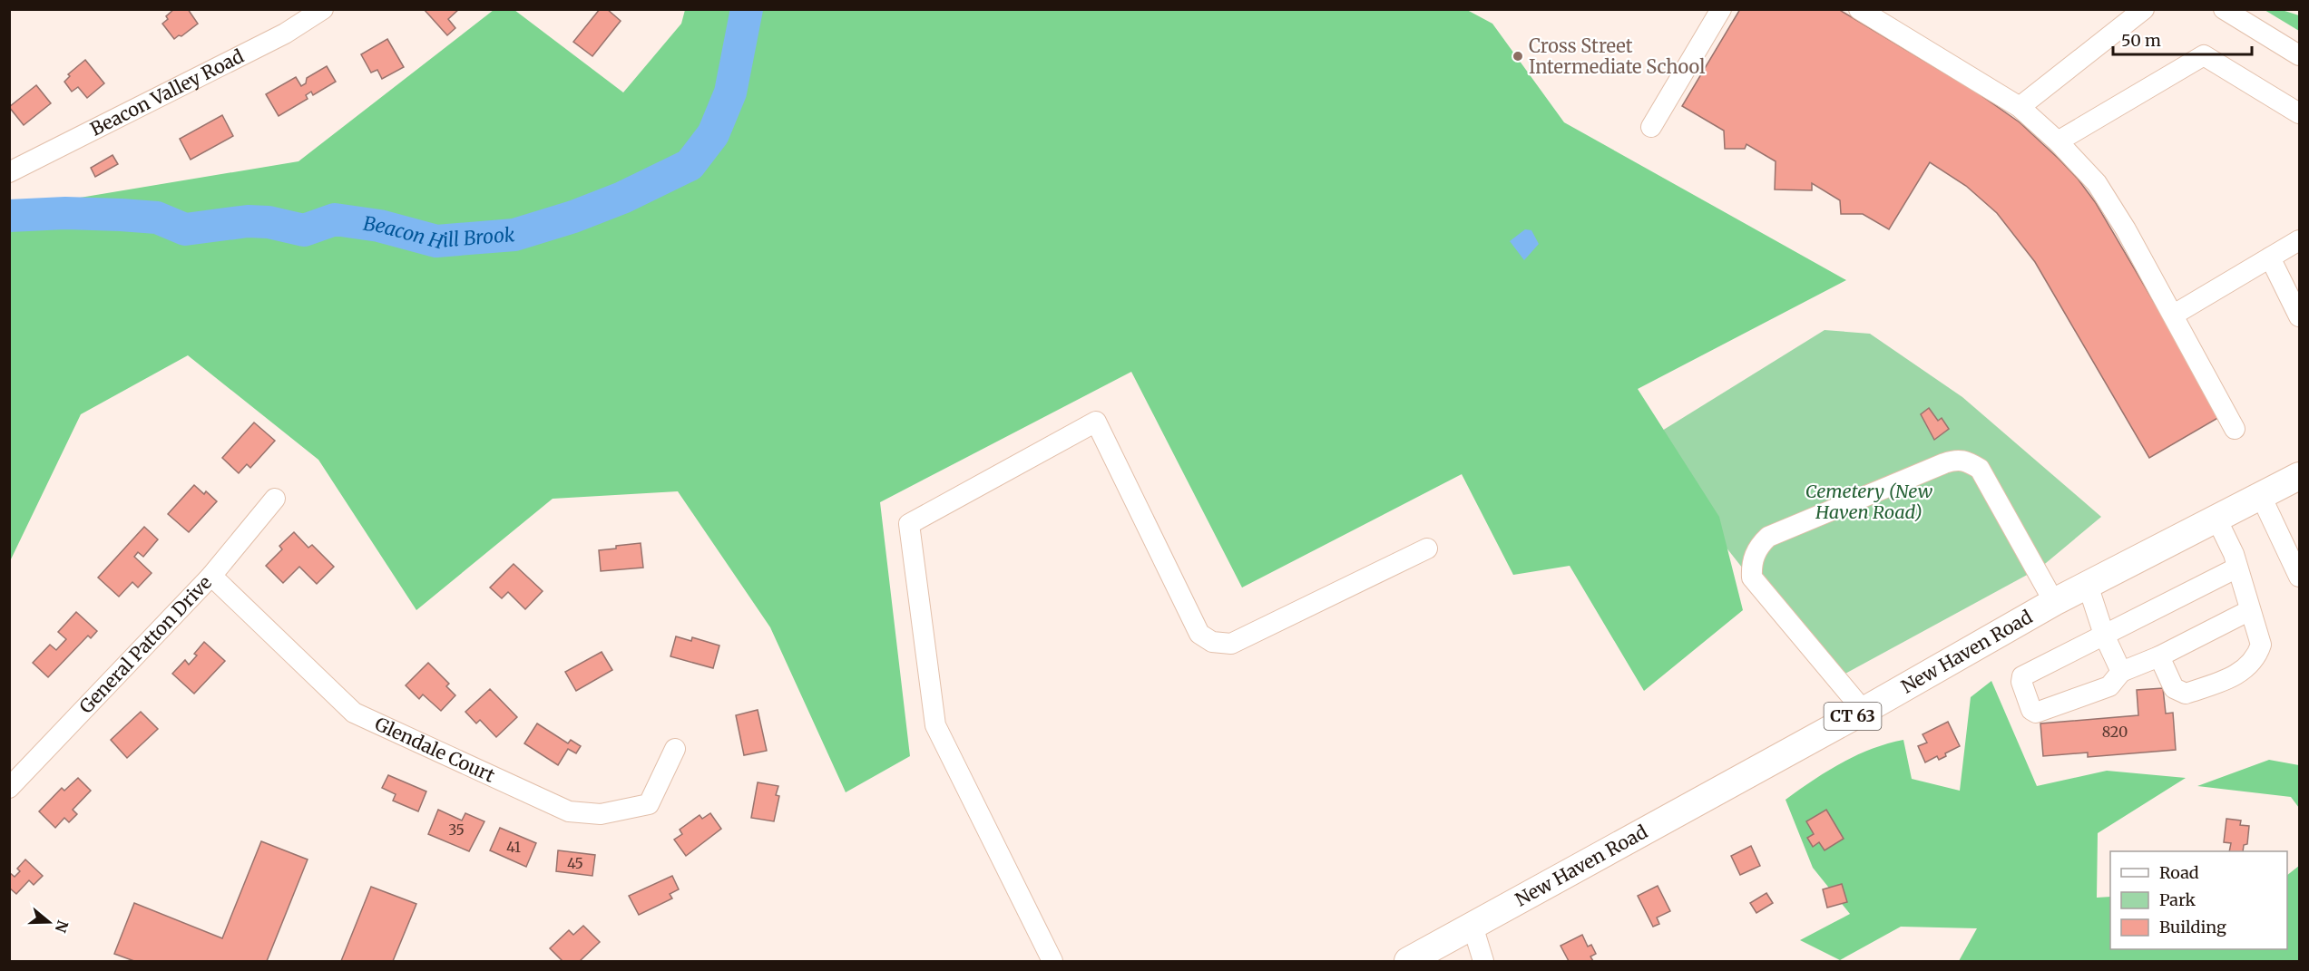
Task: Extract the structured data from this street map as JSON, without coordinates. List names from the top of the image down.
{
  "streets": {
    "main road": ["New Haven Road", "CT 63"],
    "street": ["Beacon Valley Road", "General Patton Drive", "Glendale Court"]
  },
  "crossings": [
    ["General Patton Drive", "Glendale Court"]
  ],
  "water": ["Beacon Hill Brook"],
  "parks": ["Cemetery (New Haven Road)"],
  "places": ["Cross Street Intermediate School"],
  "house_numbers": [
    "820",
    "35",
    "41",
    "45"
  ],
  "legend": ["Road", "Park", "Building"],
  "scale_bar": "50 m",
  "north": "right"
}
